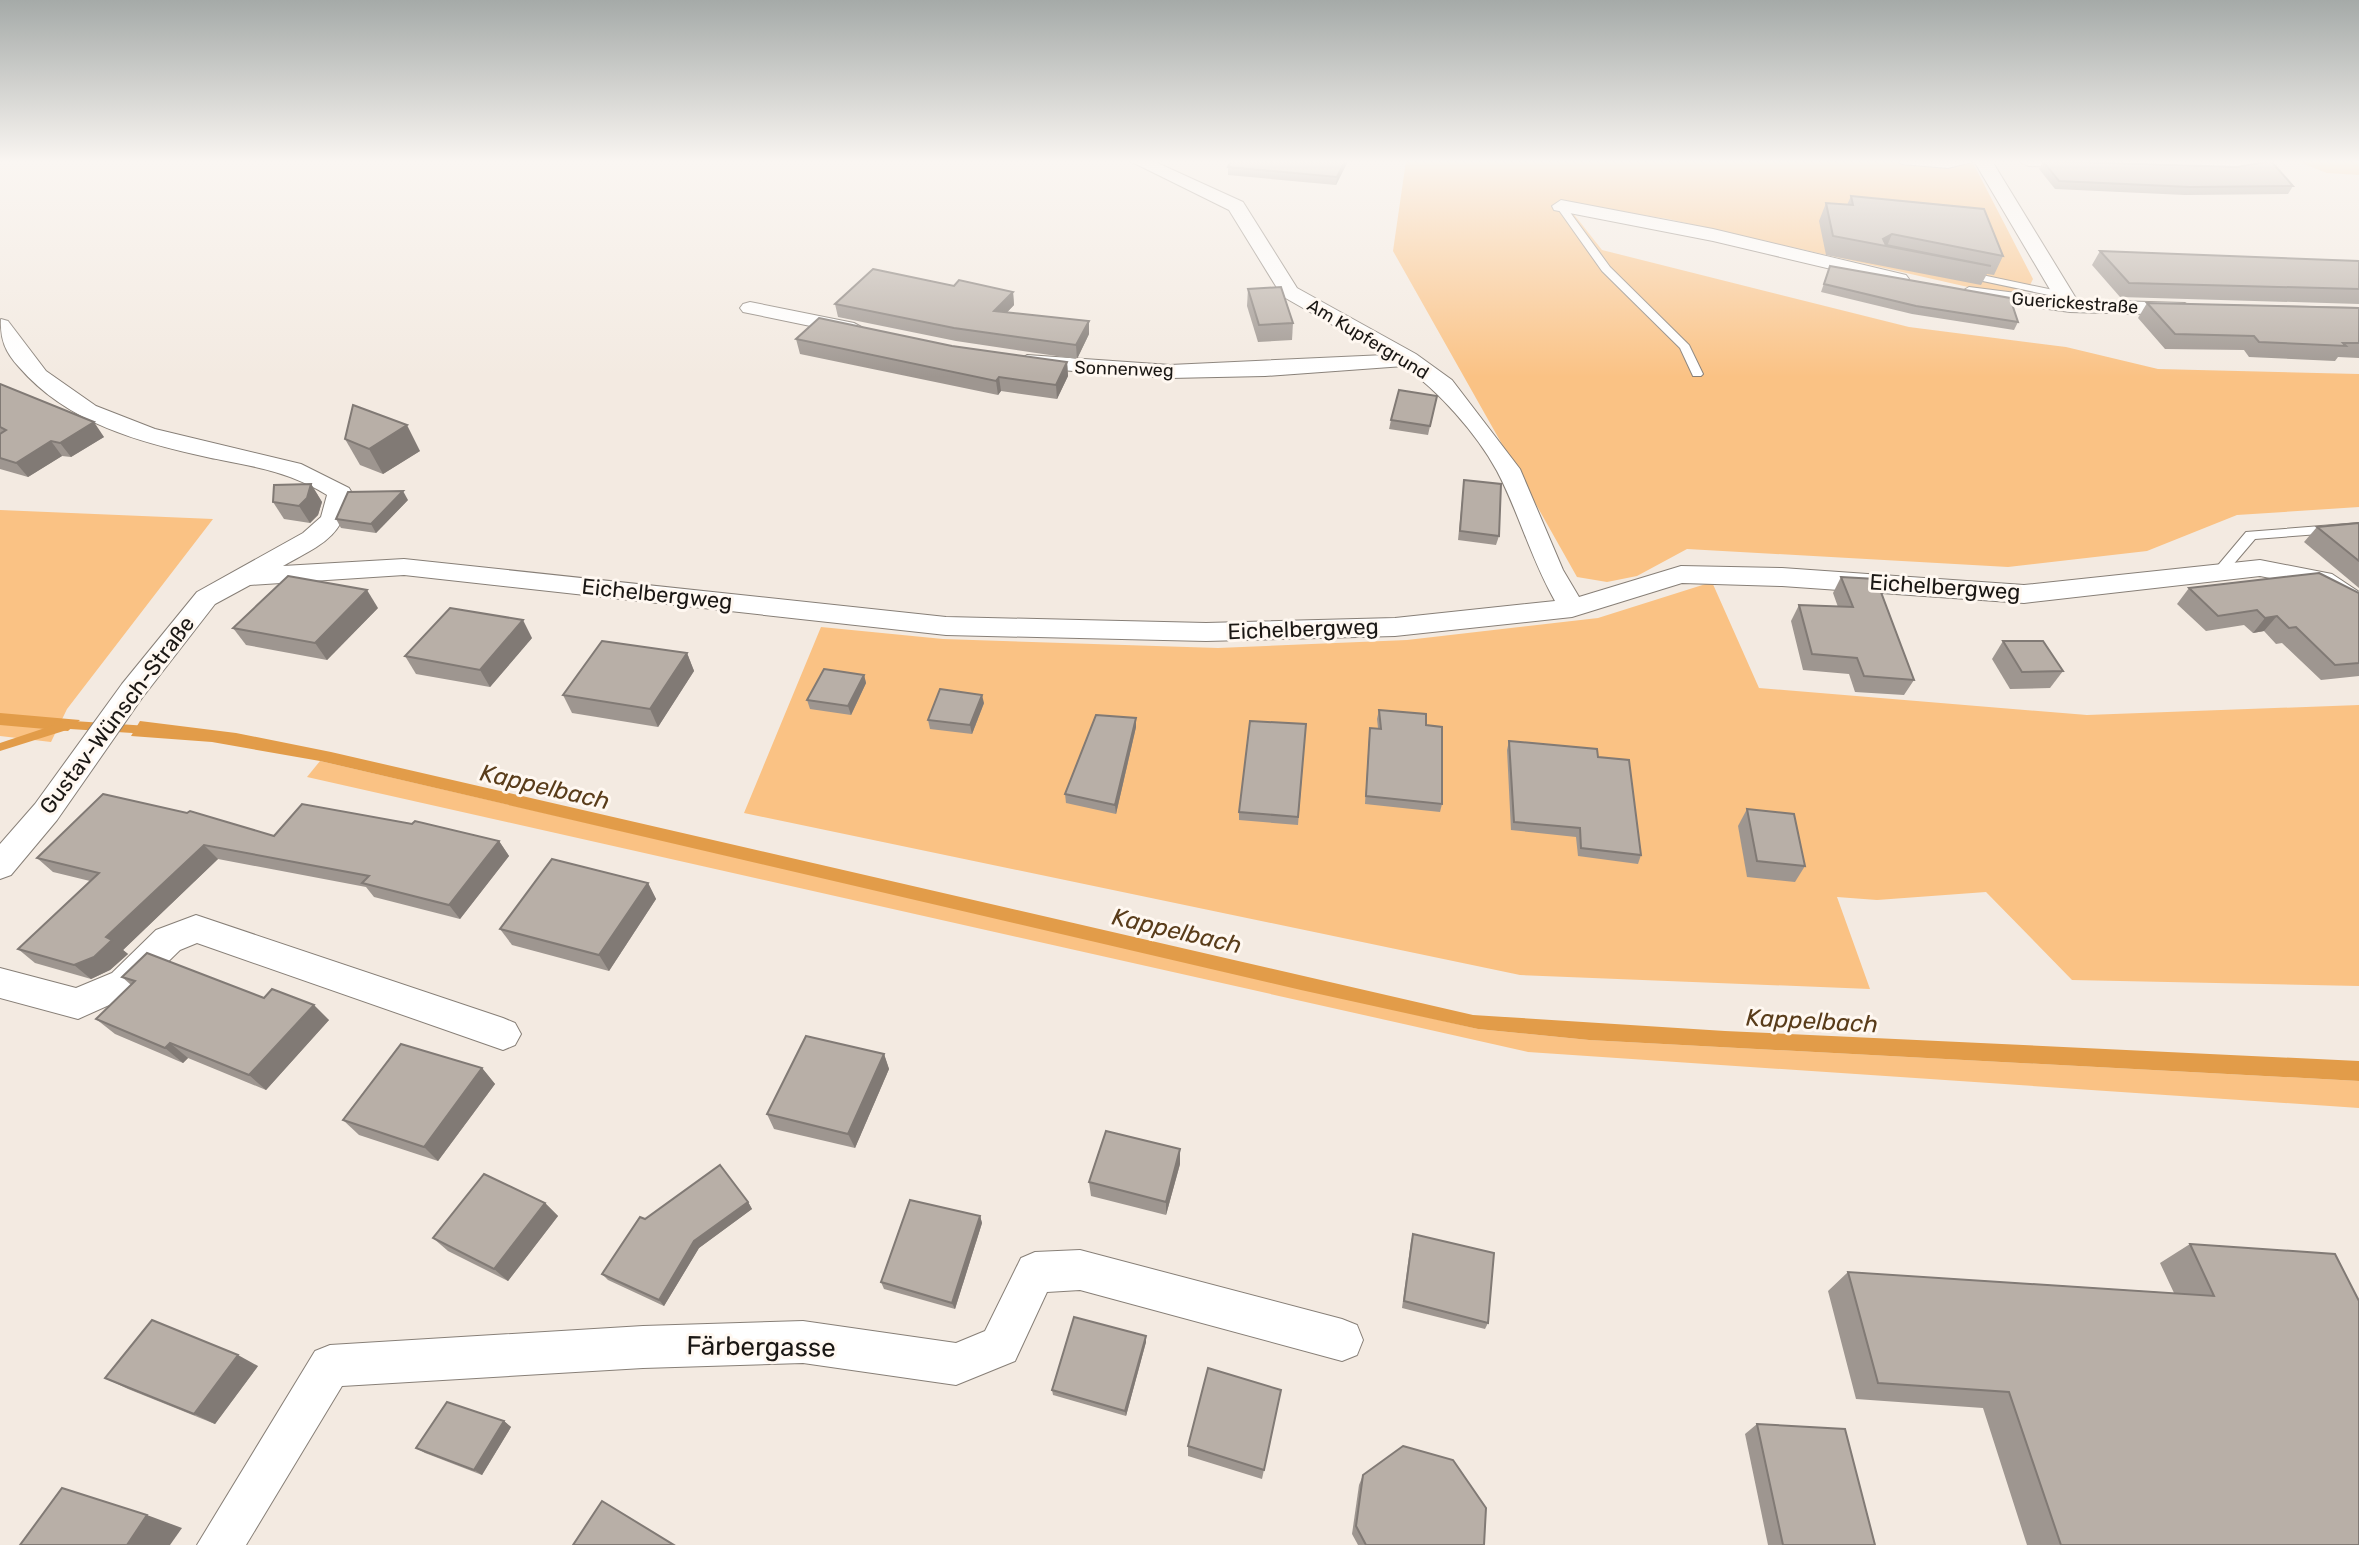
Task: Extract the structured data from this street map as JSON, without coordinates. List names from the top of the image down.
{
  "streets": {
    "street": [
      "Guerickestraße",
      "Am Kupfergrund",
      "Sonnenweg",
      "Eichelbergweg",
      "Gustav-Wünsch-Straße",
      "Färbergasse"
    ]
  },
  "crossings": [
    ["Am Kupfergrund", "Sonnenweg"],
    ["Am Kupfergrund", "Eichelbergweg"],
    ["Eichelbergweg", "Gustav-Wünsch-Straße"]
  ],
  "water": ["Kappelbach"]
}
